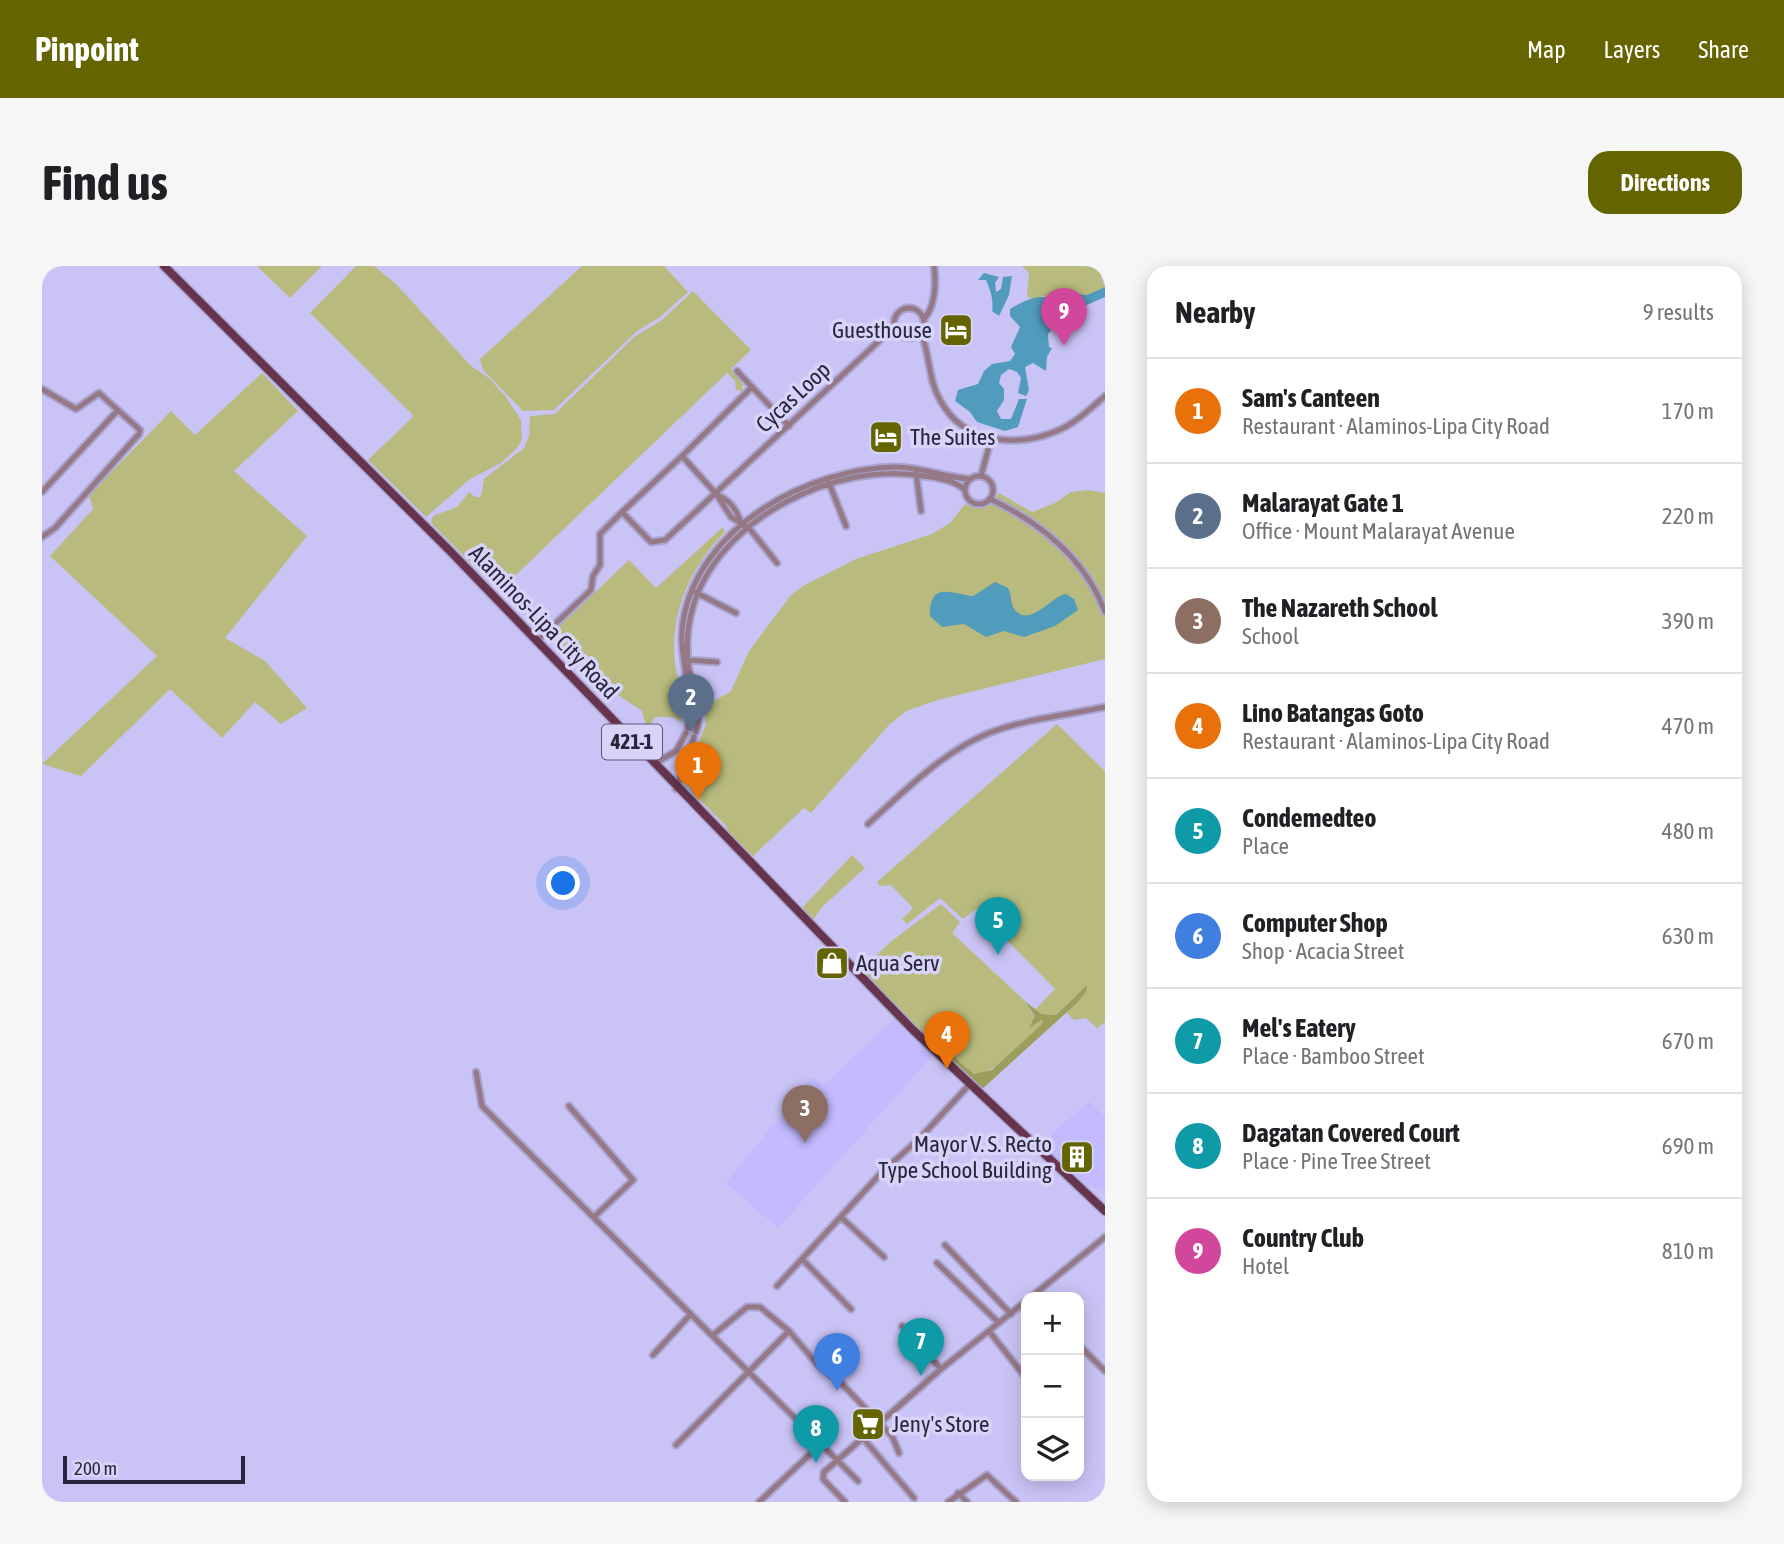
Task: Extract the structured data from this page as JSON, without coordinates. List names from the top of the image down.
{
  "streets": {
    "main road": ["Alaminos-Lipa City Road", "421-1"],
    "street": ["Cycas Loop"]
  },
  "places": {
    "hotel": ["Guesthouse", "The Suites"],
    "shop": ["Aqua Serv"],
    "building": ["Mayor V. S. Recto Type School Building"],
    "supermarket": ["Jeny's Store"]
  },
  "scale_bar": "200 m",
  "page": {
    "header": "Pinpoint",
    "nav": ["Map", "Layers", "Share"],
    "buttons": "Directions",
    "title": "Find us",
    "heading": ["Nearby", "9 results"],
    "pins": [
      "9",
      "2",
      "1",
      "5",
      "4",
      "3",
      "7",
      "6",
      "8"
    ],
    "list": [
      {
        "mark": "1",
        "name": "Sam's Canteen",
        "note": "Restaurant · Alaminos-Lipa City Road",
        "value": "170 m"
      },
      {
        "mark": "2",
        "name": "Malarayat Gate 1",
        "note": "Office · Mount Malarayat Avenue",
        "value": "220 m"
      },
      {
        "mark": "3",
        "name": "The Nazareth School",
        "note": "School",
        "value": "390 m"
      },
      {
        "mark": "4",
        "name": "Lino Batangas Goto",
        "note": "Restaurant · Alaminos-Lipa City Road",
        "value": "470 m"
      },
      {
        "mark": "5",
        "name": "Condemedteo",
        "note": "Place",
        "value": "480 m"
      },
      {
        "mark": "6",
        "name": "Computer Shop",
        "note": "Shop · Acacia Street",
        "value": "630 m"
      },
      {
        "mark": "7",
        "name": "Mel's Eatery",
        "note": "Place · Bamboo Street",
        "value": "670 m"
      },
      {
        "mark": "8",
        "name": "Dagatan Covered Court",
        "note": "Place · Pine Tree Street",
        "value": "690 m"
      },
      {
        "mark": "9",
        "name": "Country Club",
        "note": "Hotel",
        "value": "810 m"
      }
    ],
    "map_buttons": ["+", "−"],
    "scale": "200 m"
  }
}
